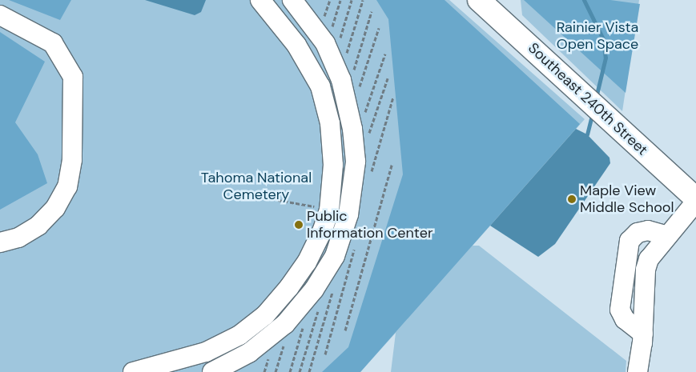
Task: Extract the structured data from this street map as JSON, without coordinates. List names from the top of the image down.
{
  "streets": {
    "main road": ["Southeast 240th Street"]
  },
  "parks": ["Rainier Vista Open Space", "Tahoma National Cemetery"],
  "places": ["Maple View Middle School", "Public Information Center"]
}
